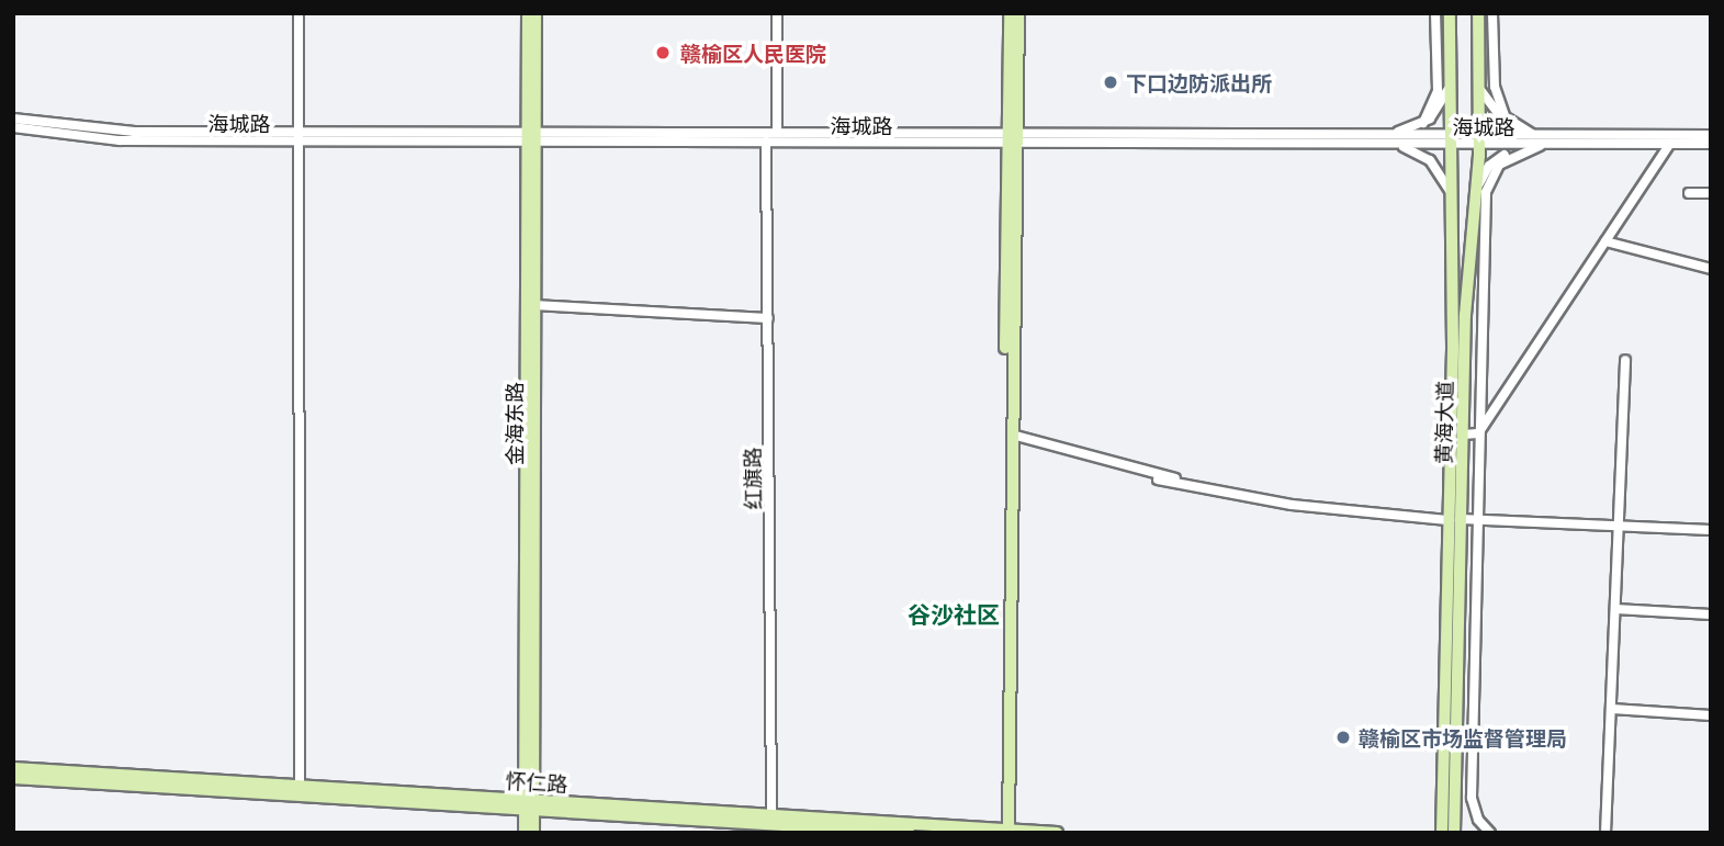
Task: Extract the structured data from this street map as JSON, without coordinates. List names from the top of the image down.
{
  "streets": {
    "main road": ["黄海大道", "金海东路", "怀仁路"],
    "street": ["海城路", "红旗路"]
  },
  "crossings": [
    ["海城路", "黄海大道"],
    ["海城路", "金海东路"],
    ["海城路", "红旗路"],
    ["金海东路", "怀仁路"],
    ["红旗路", "怀仁路"]
  ],
  "districts": ["谷沙社区"],
  "places": ["赣榆区人民医院", "下口边防派出所", "赣榆区市场监督管理局"]
}
